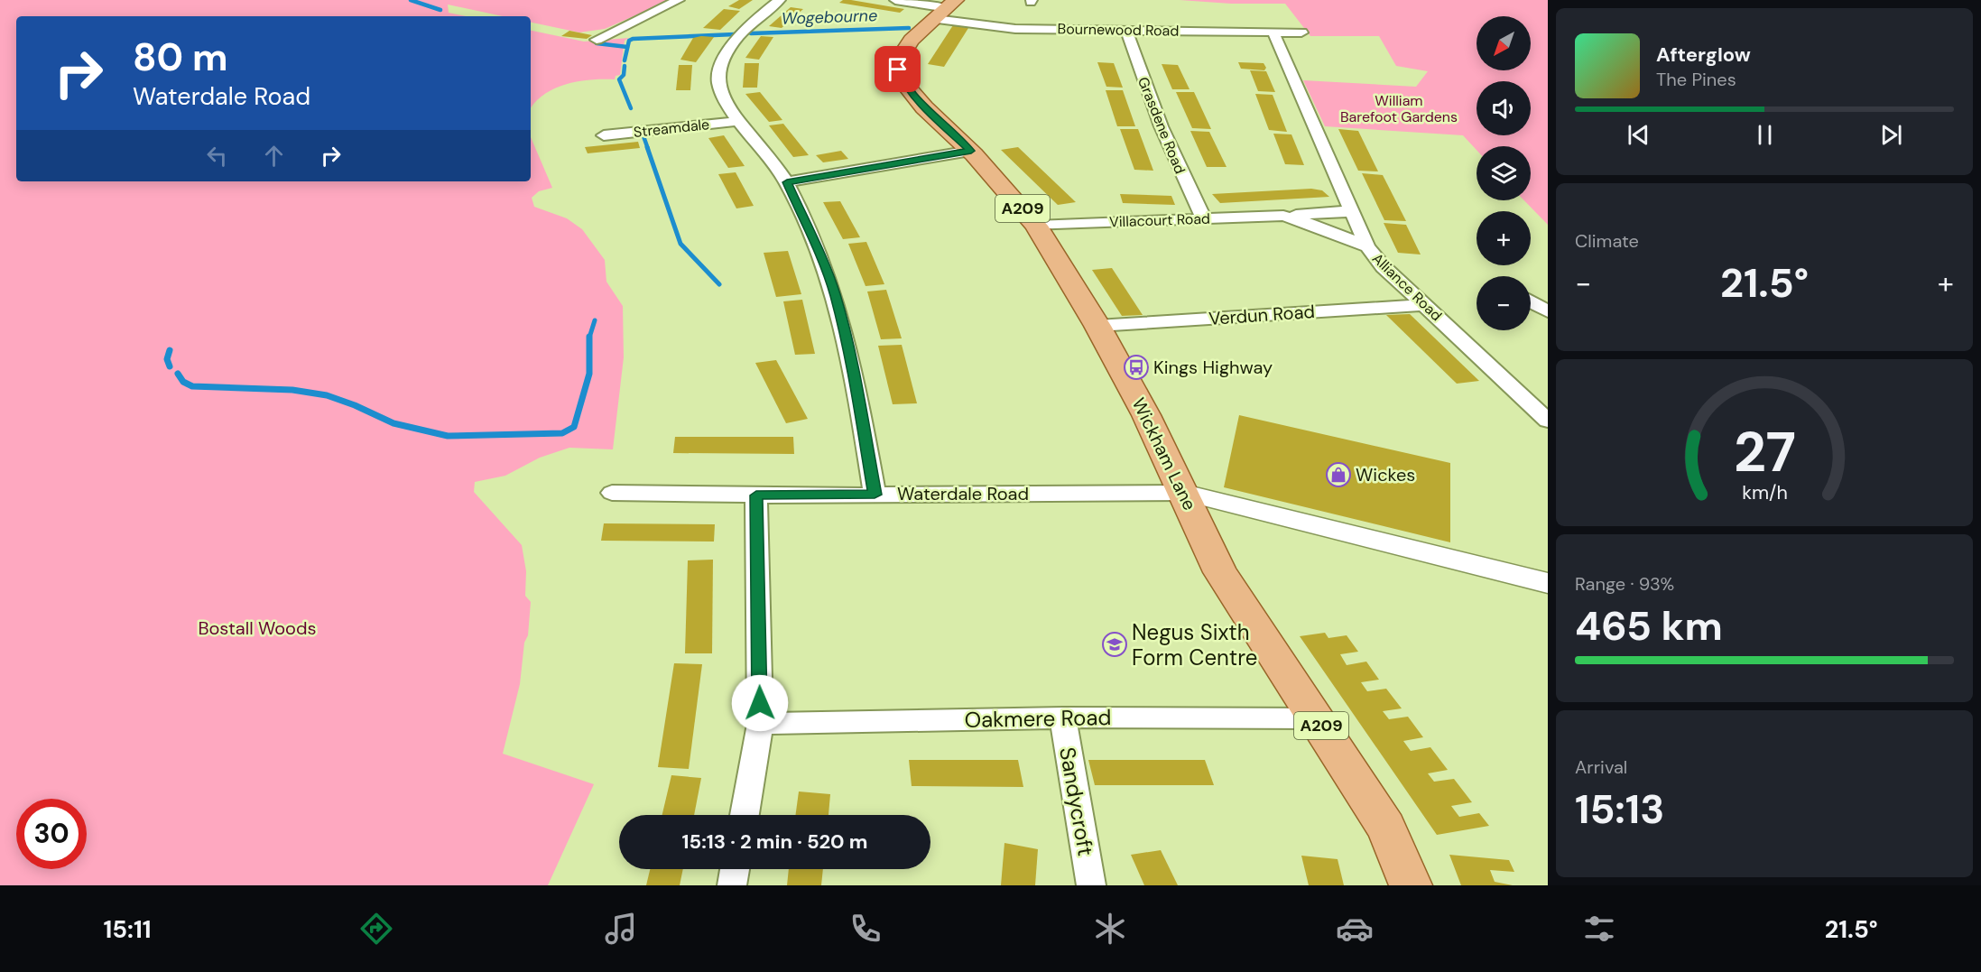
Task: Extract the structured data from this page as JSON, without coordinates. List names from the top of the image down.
{
  "streets": {
    "main road": ["A209", "Wickham Lane"],
    "street": [
      "Bournewood Road",
      "Grasdene Road",
      "Streamdale",
      "Villacourt Road",
      "Alliance Road",
      "Verdun Road",
      "Waterdale Road",
      "Oakmere Road",
      "Sandycroft"
    ]
  },
  "crossings": [
    ["Bournewood Road", "Grasdene Road"],
    ["Bournewood Road", "Alliance Road"],
    ["Bournewood Road", "Wickham Lane"],
    ["Grasdene Road", "Villacourt Road"],
    ["Villacourt Road", "Alliance Road"],
    ["Villacourt Road", "Wickham Lane"],
    ["Alliance Road", "Verdun Road"],
    ["Verdun Road", "Wickham Lane"],
    ["Wickham Lane", "Waterdale Road"],
    ["Wickham Lane", "Oakmere Road"],
    ["Oakmere Road", "Sandycroft"]
  ],
  "water": ["Wogebourne"],
  "parks": ["William Barefoot Gardens", "Bostall Woods"],
  "places": {
    "bus stop": ["Kings Highway"],
    "shop": ["Wickes"],
    "school or university": ["Negus Sixth Form Centre"]
  },
  "north": "bottom left",
  "page": {
    "map_buttons": ["+", "−"],
    "turn": ["80 m", "Waterdale Road"],
    "song": ["Afterglow", "The Pines"],
    "tile": [
      "Climate",
      ["Range · 93%", "465 km"],
      ["Arrival", "15:13"]
    ],
    "heat": ["−", "21.5°", "+"],
    "limit": "30",
    "trip": "15:13 · 2 min · 520 m",
    "tabs": ["15:11", "21.5°"],
    "gauge": ["27", "km/h"]
  }
}
